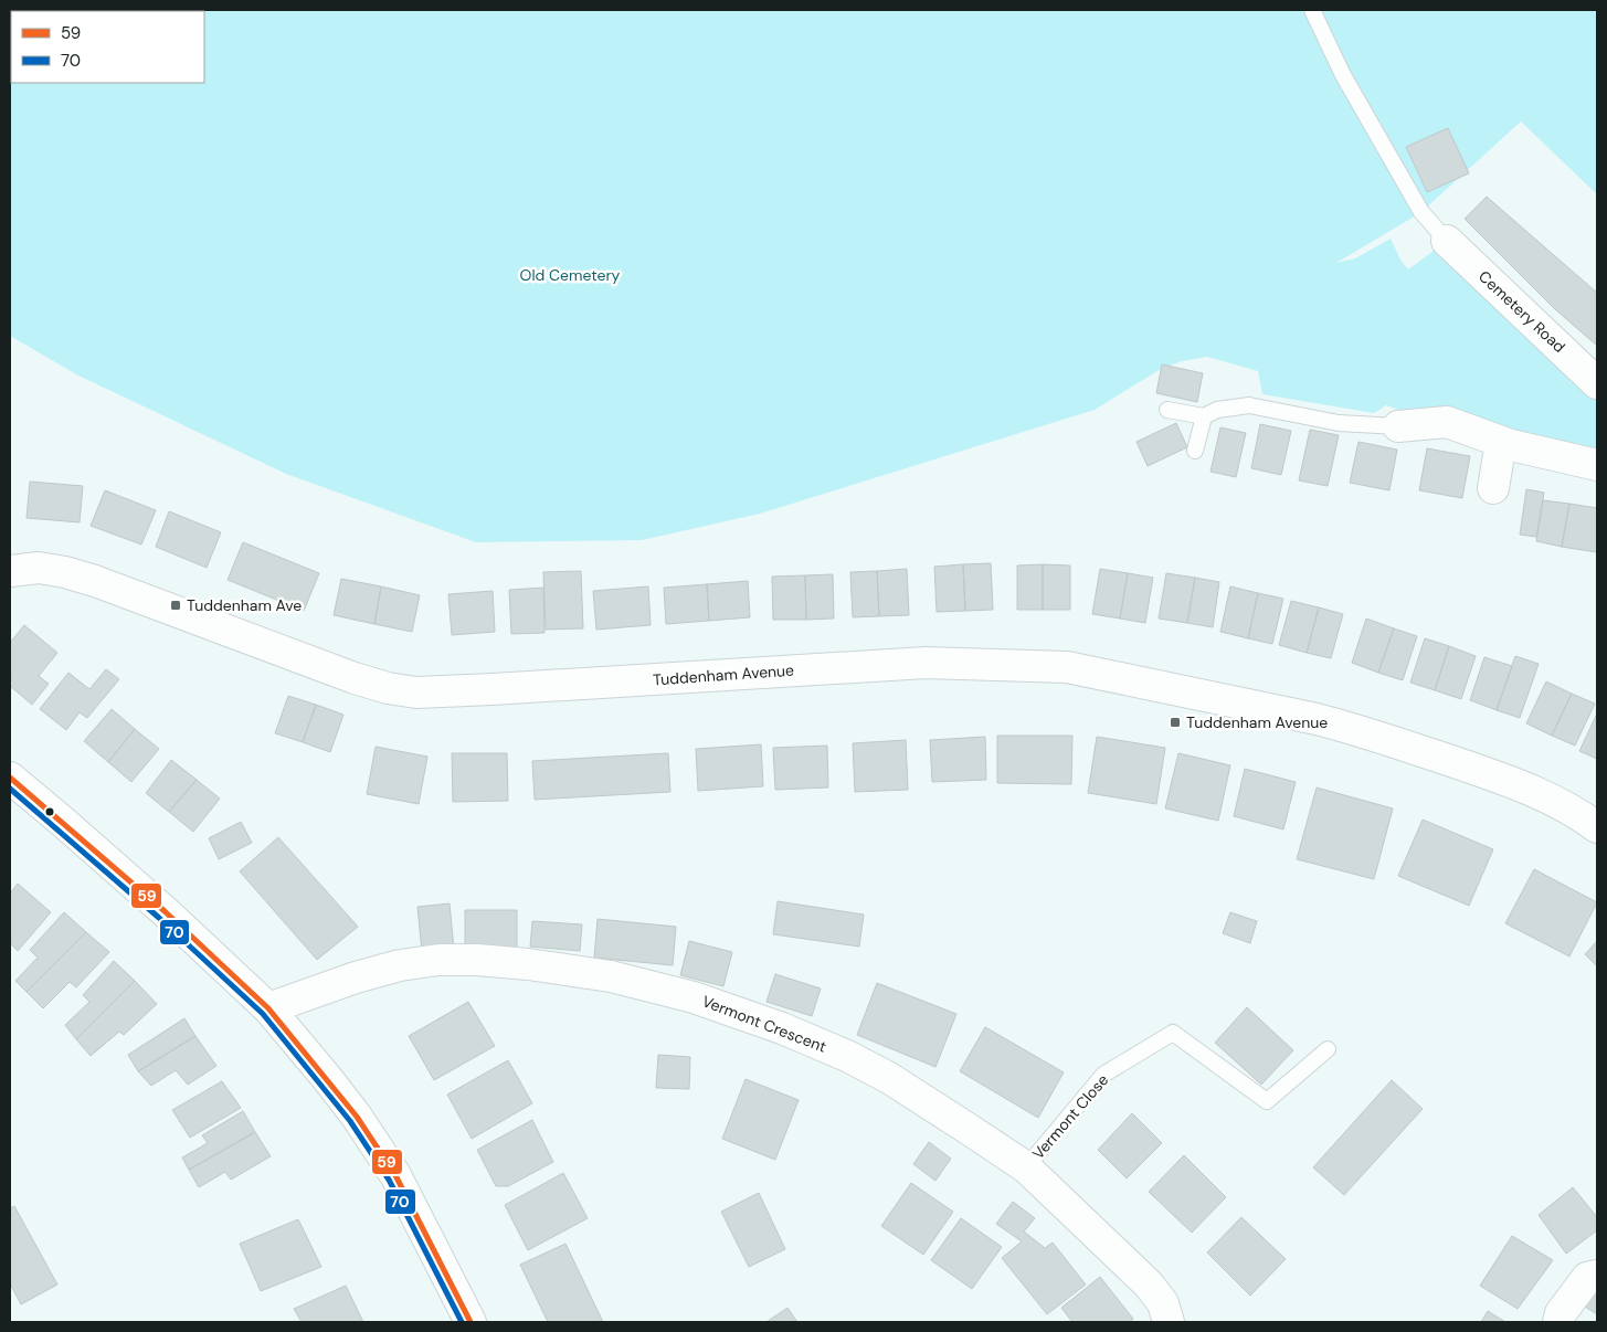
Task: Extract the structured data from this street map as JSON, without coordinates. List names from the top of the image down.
{
  "streets": {
    "street": ["Cemetery Road", "Tuddenham Avenue", "Vermont Crescent"],
    "lane": ["Vermont Close"]
  },
  "crossings": [
    ["Vermont Crescent", "Vermont Close"]
  ],
  "parks": ["Old Cemetery"],
  "places": {
    "transit": ["Tuddenham Ave", "Tuddenham Avenue"]
  },
  "lines": ["transit line 59", "transit line 70"],
  "legend": ["59", "70"]
}
